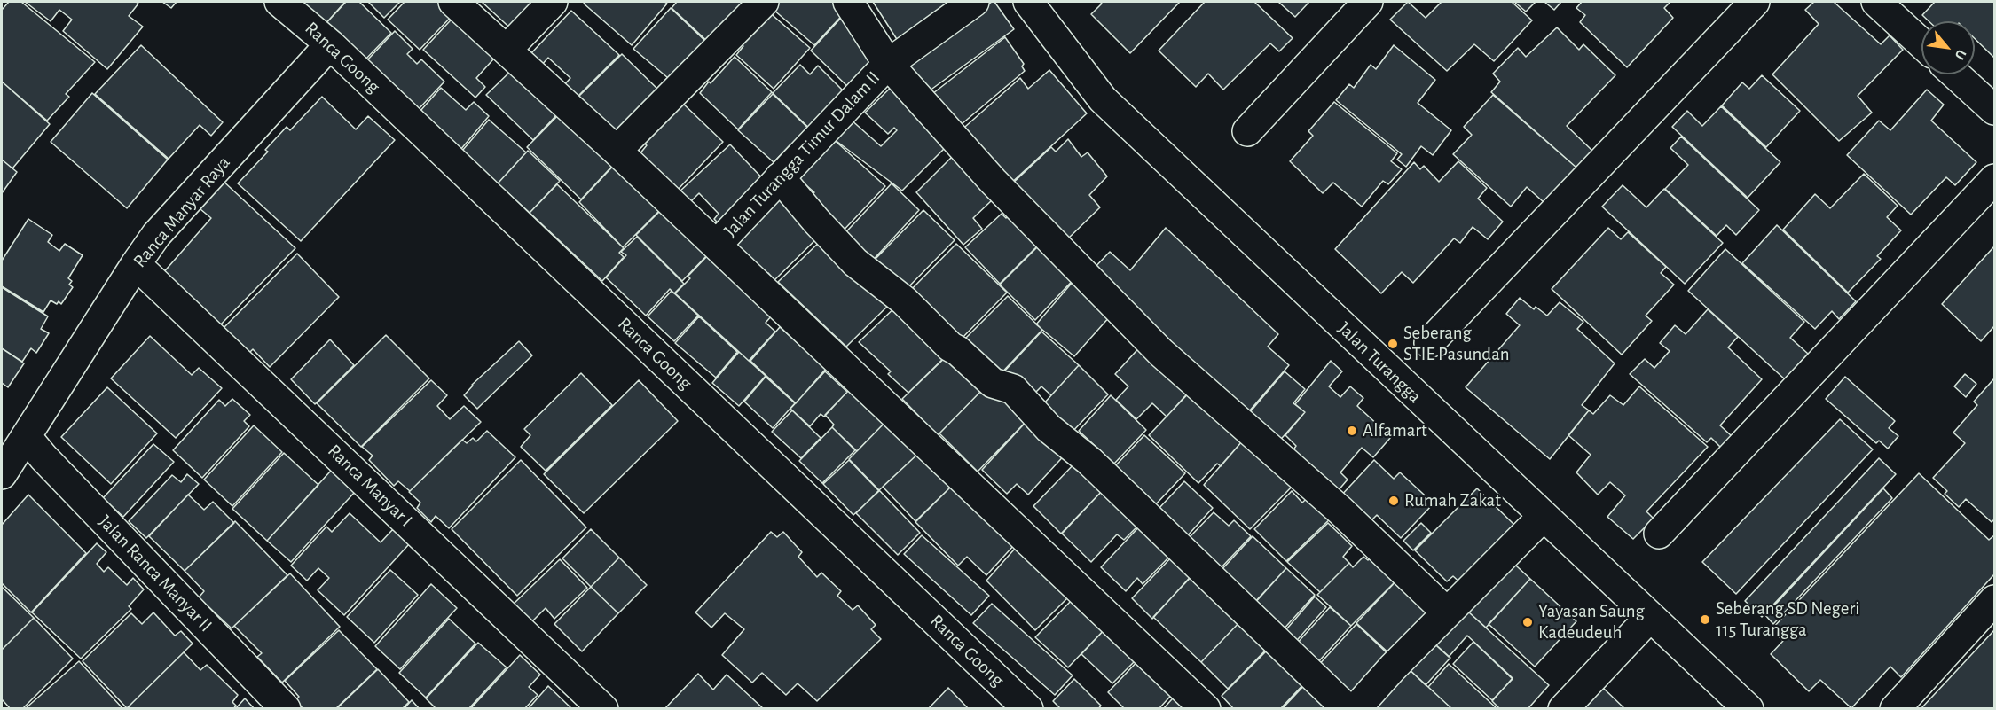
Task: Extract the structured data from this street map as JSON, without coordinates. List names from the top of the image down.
{
  "streets": {
    "street": [
      "Ranca Goong",
      "Jalan Turangga Timur Dalam II",
      "Ranca Manyar Raya",
      "Jalan Turangga",
      "Ranca Manyar I",
      "Jalan Ranca Manyar II"
    ]
  },
  "crossings": [
    ["Ranca Goong", "Ranca Manyar Raya"],
    ["Ranca Manyar Raya", "Ranca Manyar I"],
    ["Ranca Manyar Raya", "Jalan Ranca Manyar II"]
  ],
  "places": [
    "Seberang STIE Pasundan",
    "Alfamart",
    "Rumah Zakat",
    "Seberang SD Negeri 115 Turangga",
    "Yayasan Saung Kadeudeuh"
  ],
  "north": "bottom right"
}
